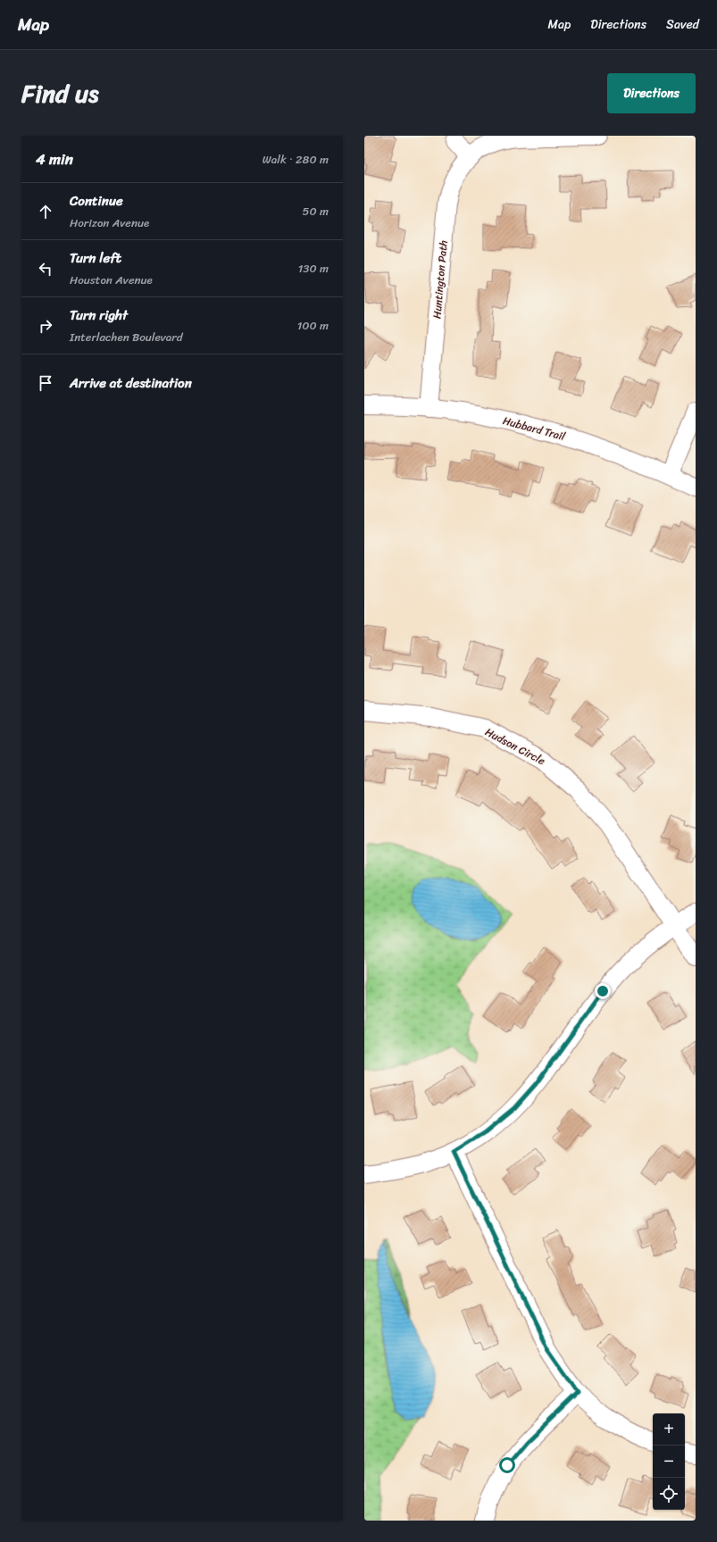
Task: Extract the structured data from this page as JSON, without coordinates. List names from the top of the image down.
{
  "streets": {
    "street": ["Huntington Path", "Hubbard Trail", "Hudson Circle"]
  },
  "crossings": [
    ["Huntington Path", "Hubbard Trail"]
  ],
  "page": {
    "header": "Map",
    "nav": ["Map", "Directions", "Saved"],
    "title": "Find us",
    "buttons": "Directions",
    "heading": ["4 min", "Walk · 280 m"],
    "list": [
      ["Continue", "Horizon Avenue", "50 m"],
      ["Turn left", "Houston Avenue", "130 m"],
      ["Turn right", "Interlachen Boulevard", "100 m"],
      "Arrive at destination"
    ],
    "map_buttons": ["+", "−"]
  }
}
